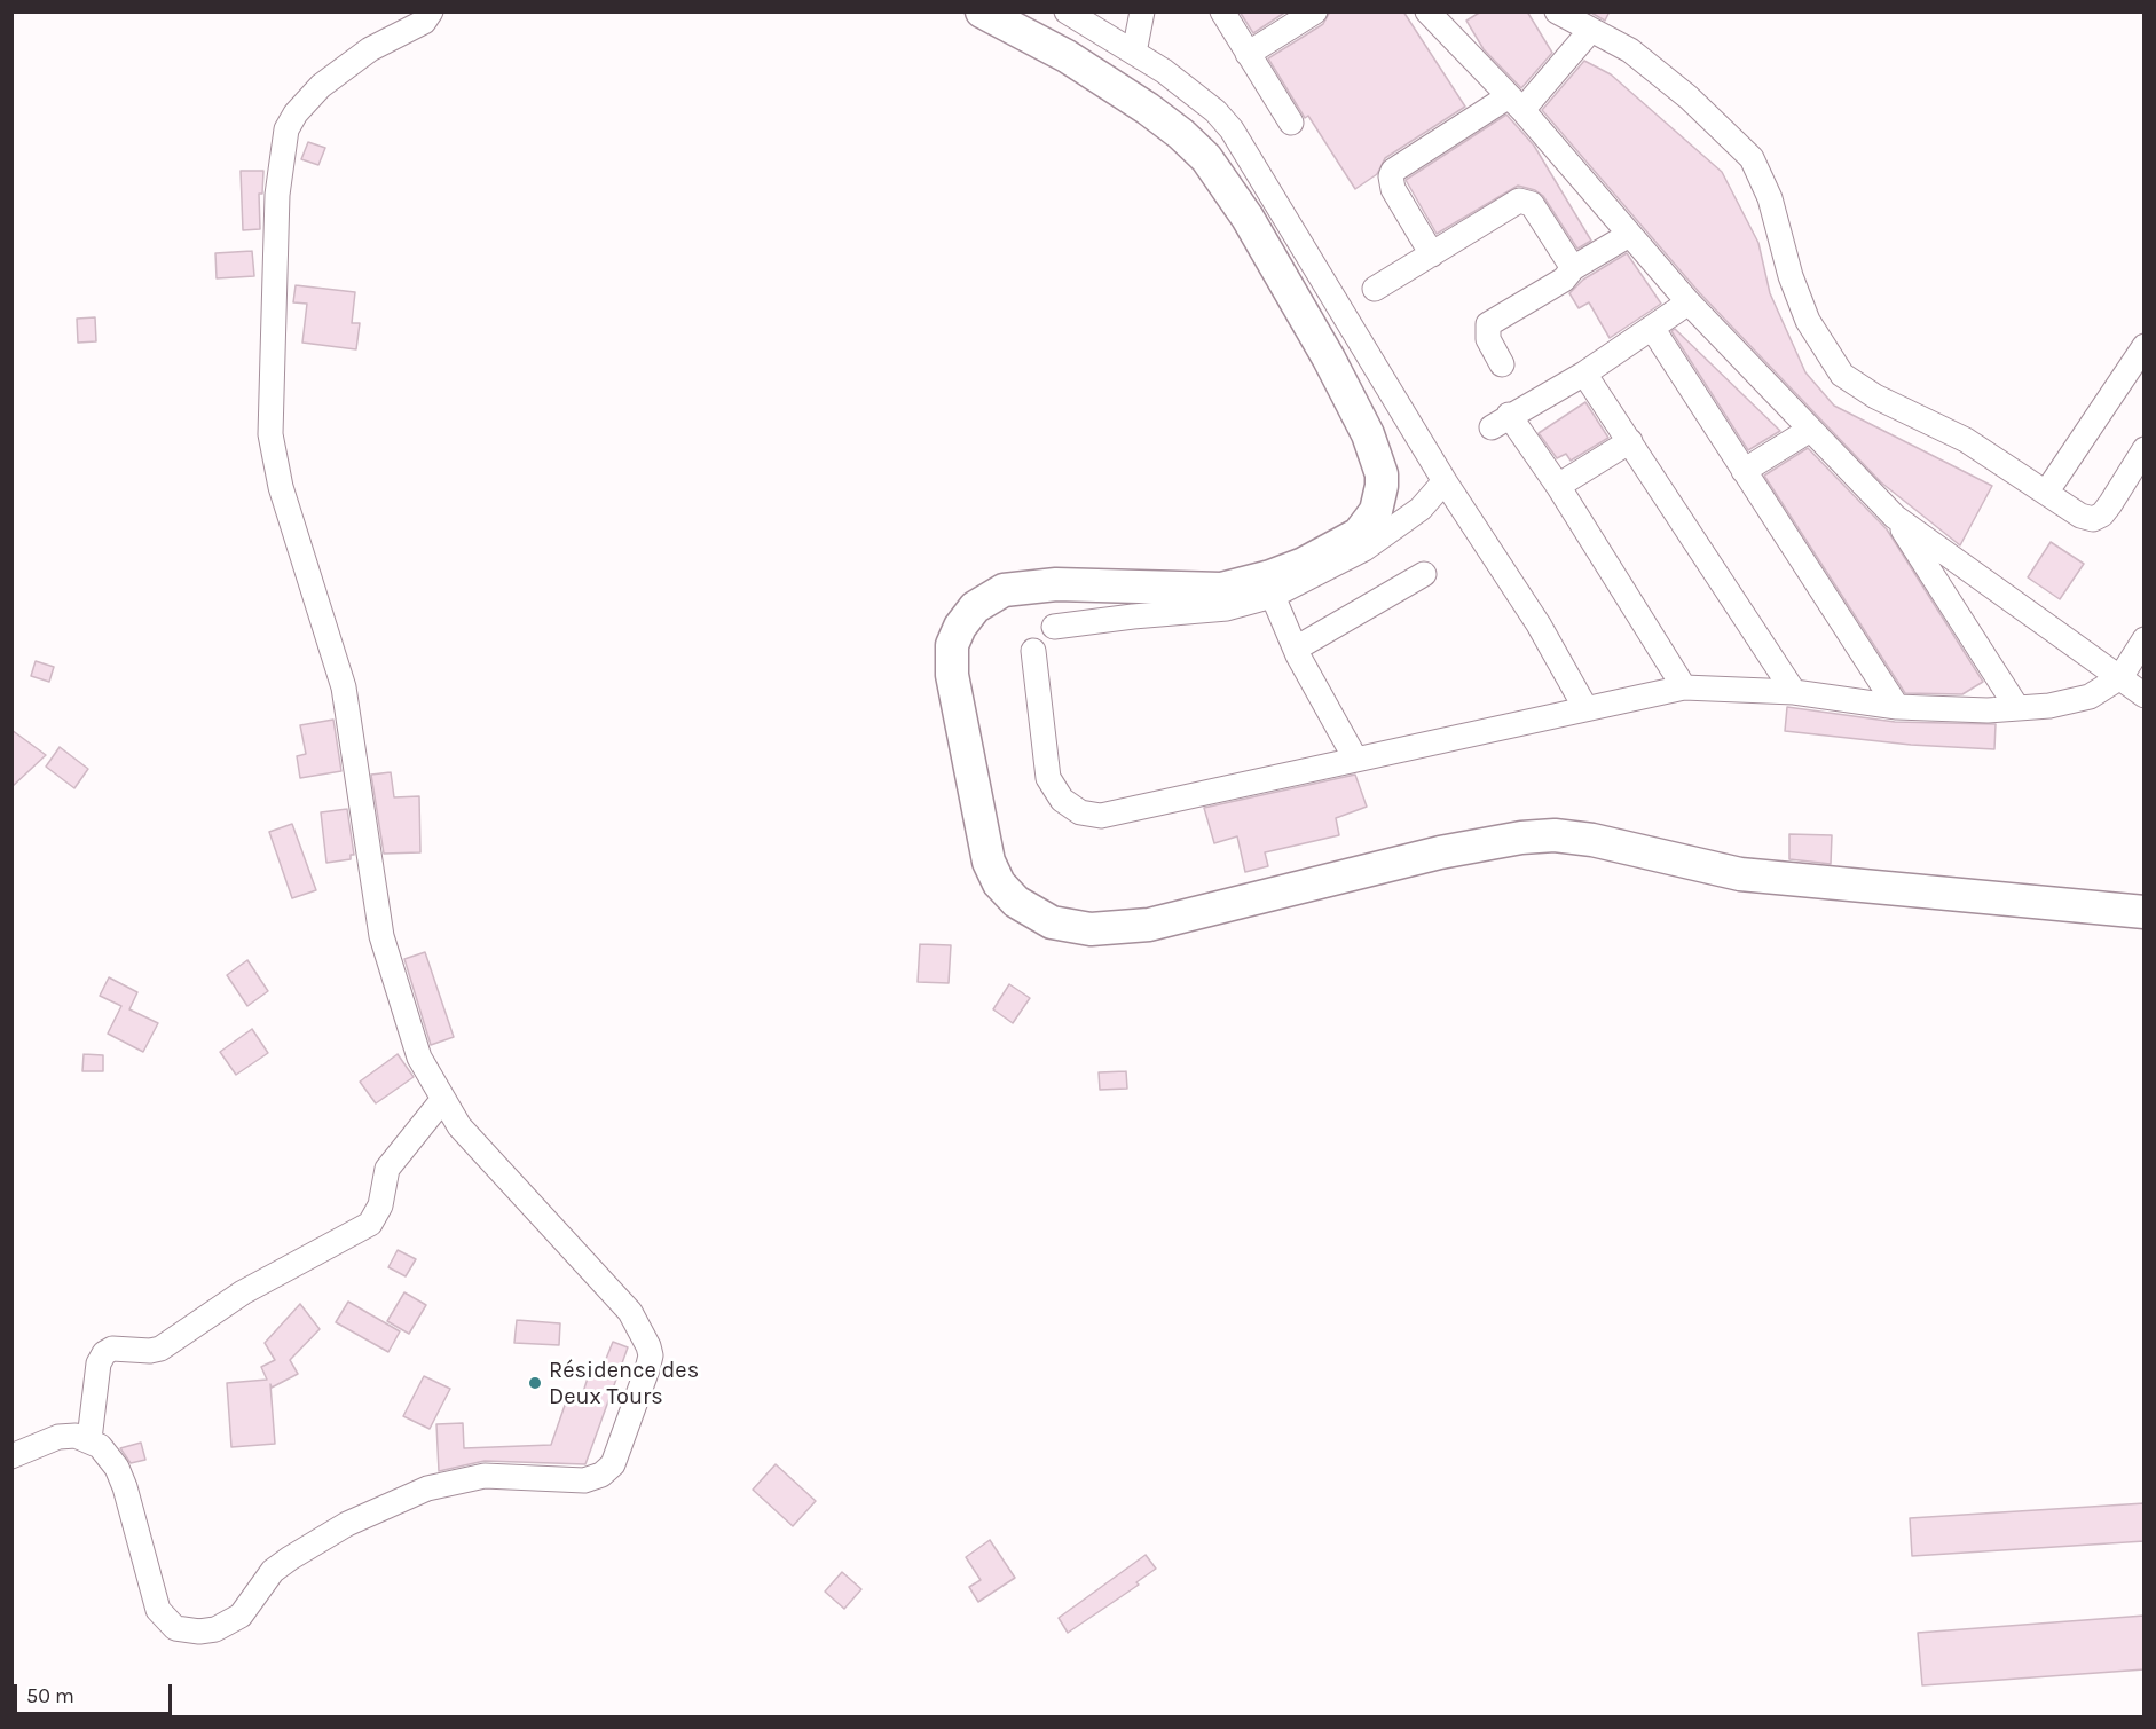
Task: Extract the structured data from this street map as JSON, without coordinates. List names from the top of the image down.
{
  "places": ["Résidence des Deux Tours"],
  "scale_bar": "50 m"
}
